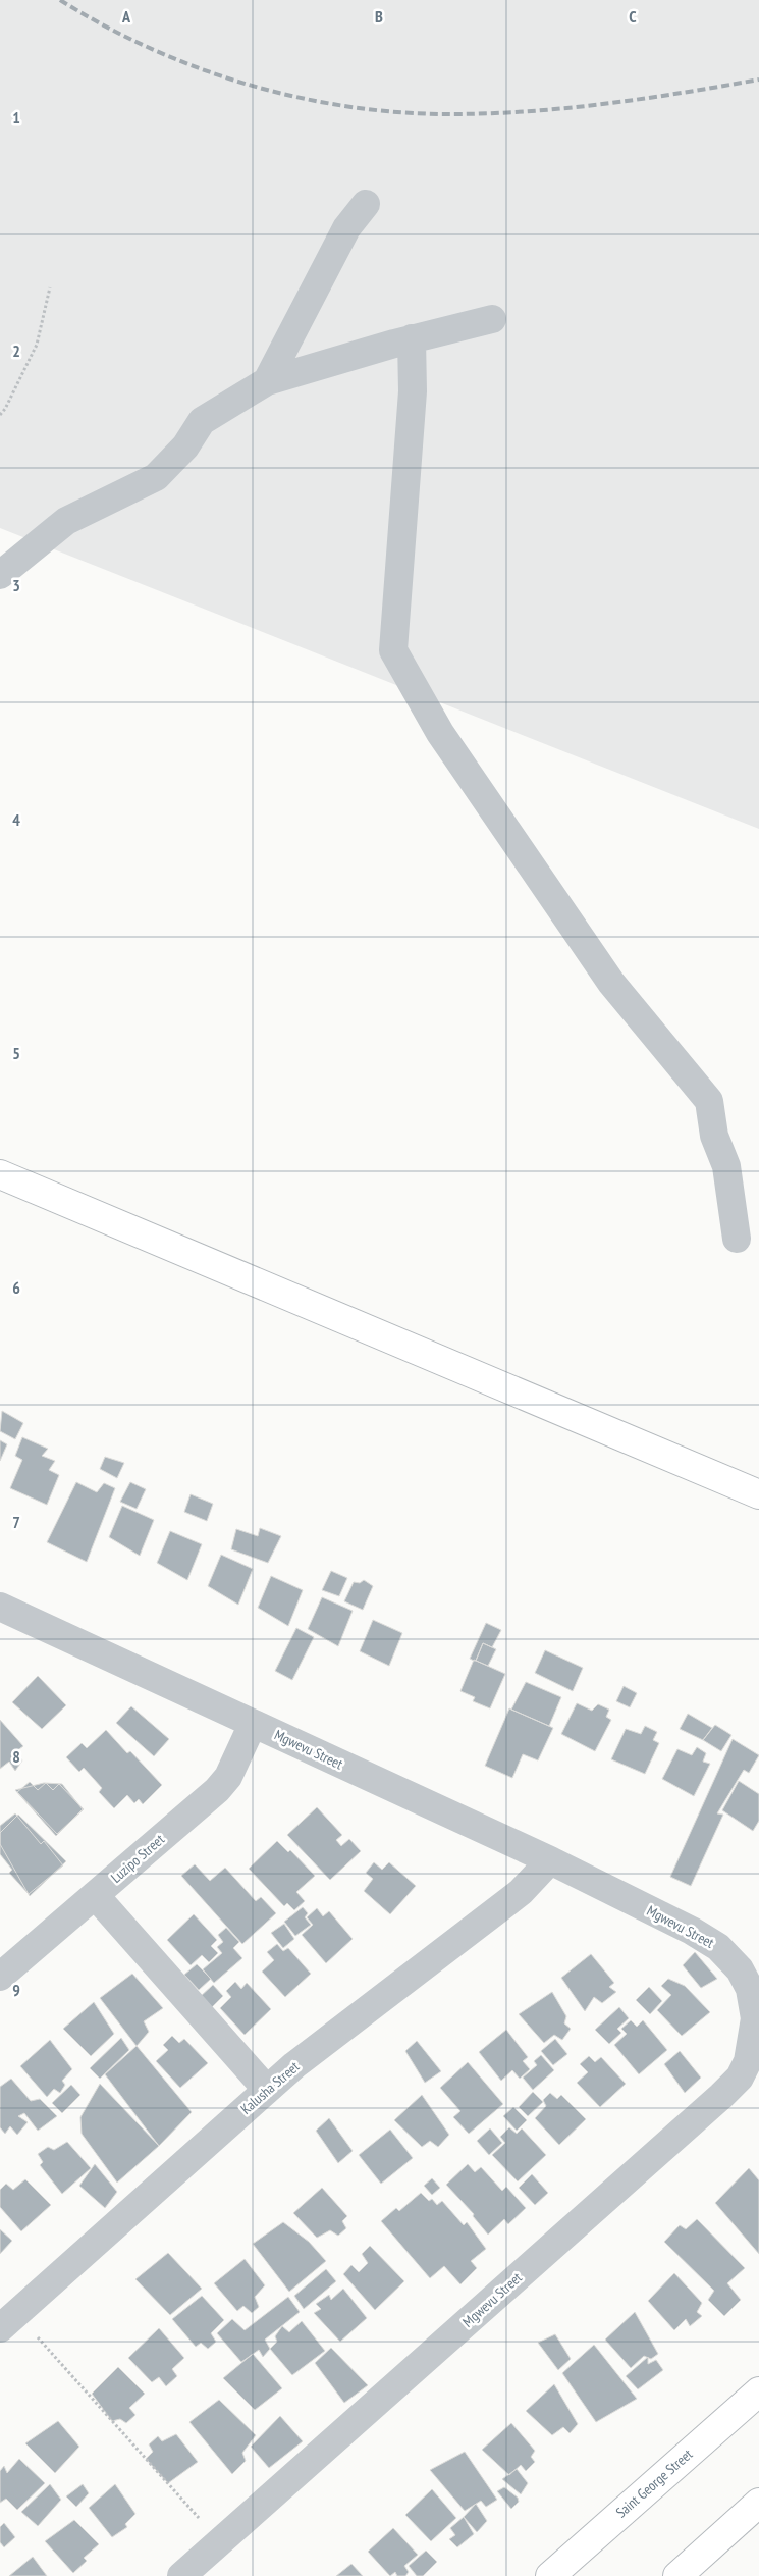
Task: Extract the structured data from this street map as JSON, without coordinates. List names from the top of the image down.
{
  "streets": {
    "main road": ["Saint George Street"],
    "street": ["Mgwevu Street", "Luzipo Street", "Kalusha Street"]
  },
  "crossings": [
    ["Mgwevu Street", "Luzipo Street"],
    ["Mgwevu Street", "Kalusha Street"]
  ],
  "grid": {
    "columns": ["A", "B", "C"],
    "rows": [
      "1",
      "2",
      "3",
      "4",
      "5",
      "6",
      "7",
      "8",
      "9"
    ]
  }
}
